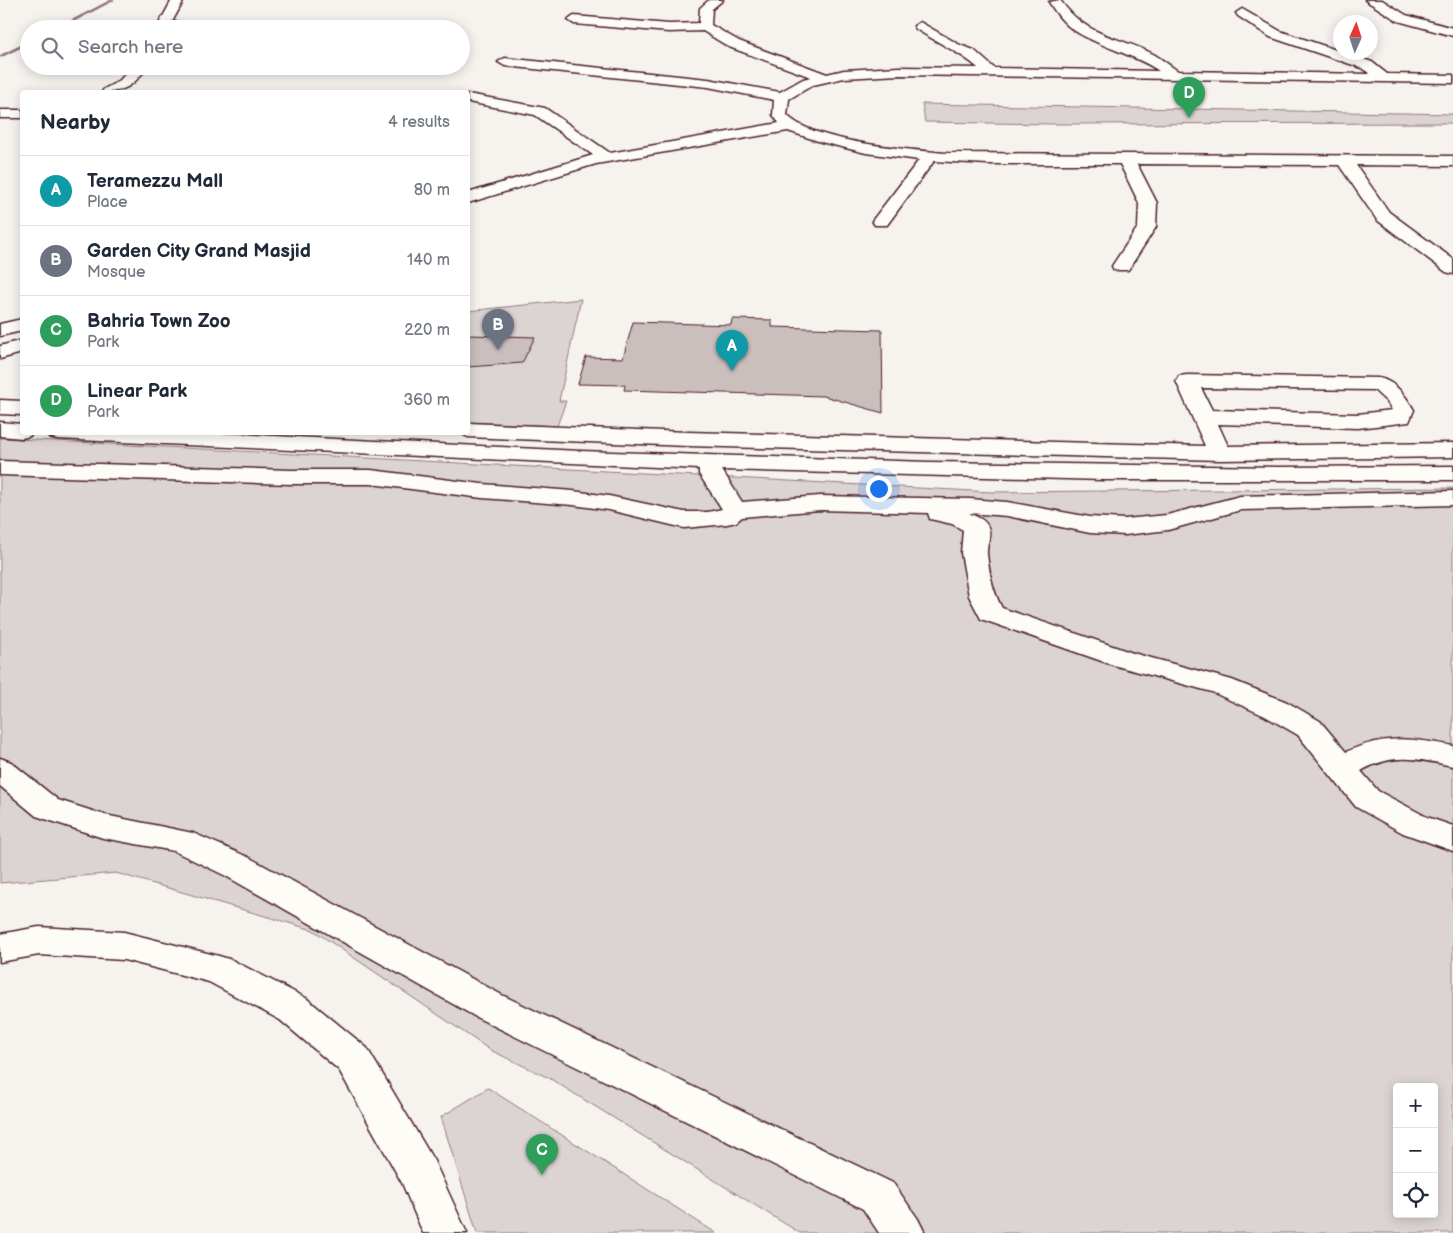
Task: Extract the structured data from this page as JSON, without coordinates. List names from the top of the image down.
{
  "north": "top",
  "page": {
    "search": "Search here",
    "pins": [
      "D",
      "B",
      "A",
      "C"
    ],
    "heading": ["Nearby", "4 results"],
    "list": [
      {
        "mark": "A",
        "name": "Teramezzu Mall",
        "note": "Place",
        "value": "80 m"
      },
      {
        "mark": "B",
        "name": "Garden City Grand Masjid",
        "note": "Mosque",
        "value": "140 m"
      },
      {
        "mark": "C",
        "name": "Bahria Town Zoo",
        "note": "Park",
        "value": "220 m"
      },
      {
        "mark": "D",
        "name": "Linear Park",
        "note": "Park",
        "value": "360 m"
      }
    ],
    "map_buttons": ["+", "−"]
  }
}
